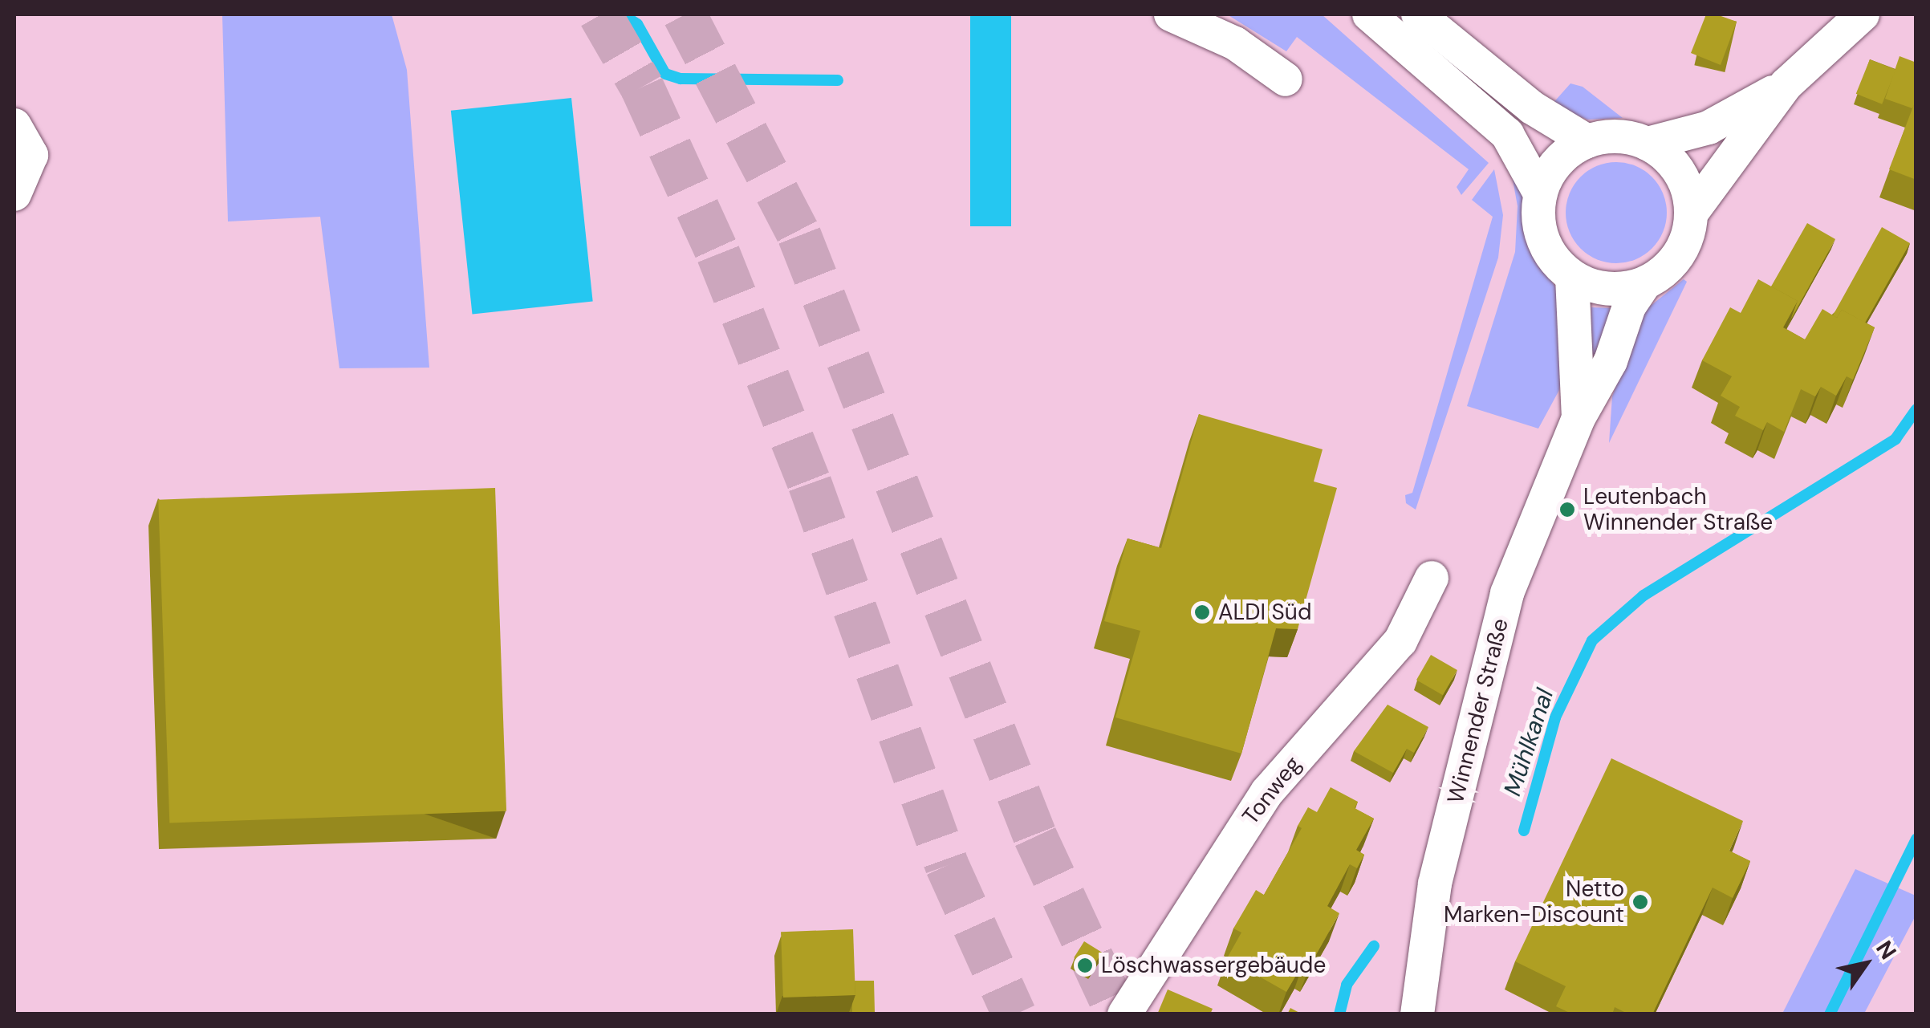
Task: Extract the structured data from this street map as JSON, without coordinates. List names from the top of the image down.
{
  "streets": {
    "street": ["Winnender Straße", "Tonweg"]
  },
  "water": ["Mühlkanal"],
  "places": [
    "Leutenbach Winnender Straße",
    "ALDI Süd",
    "Netto Marken-Discount",
    "Löschwassergebäude"
  ],
  "north": "top right"
}
